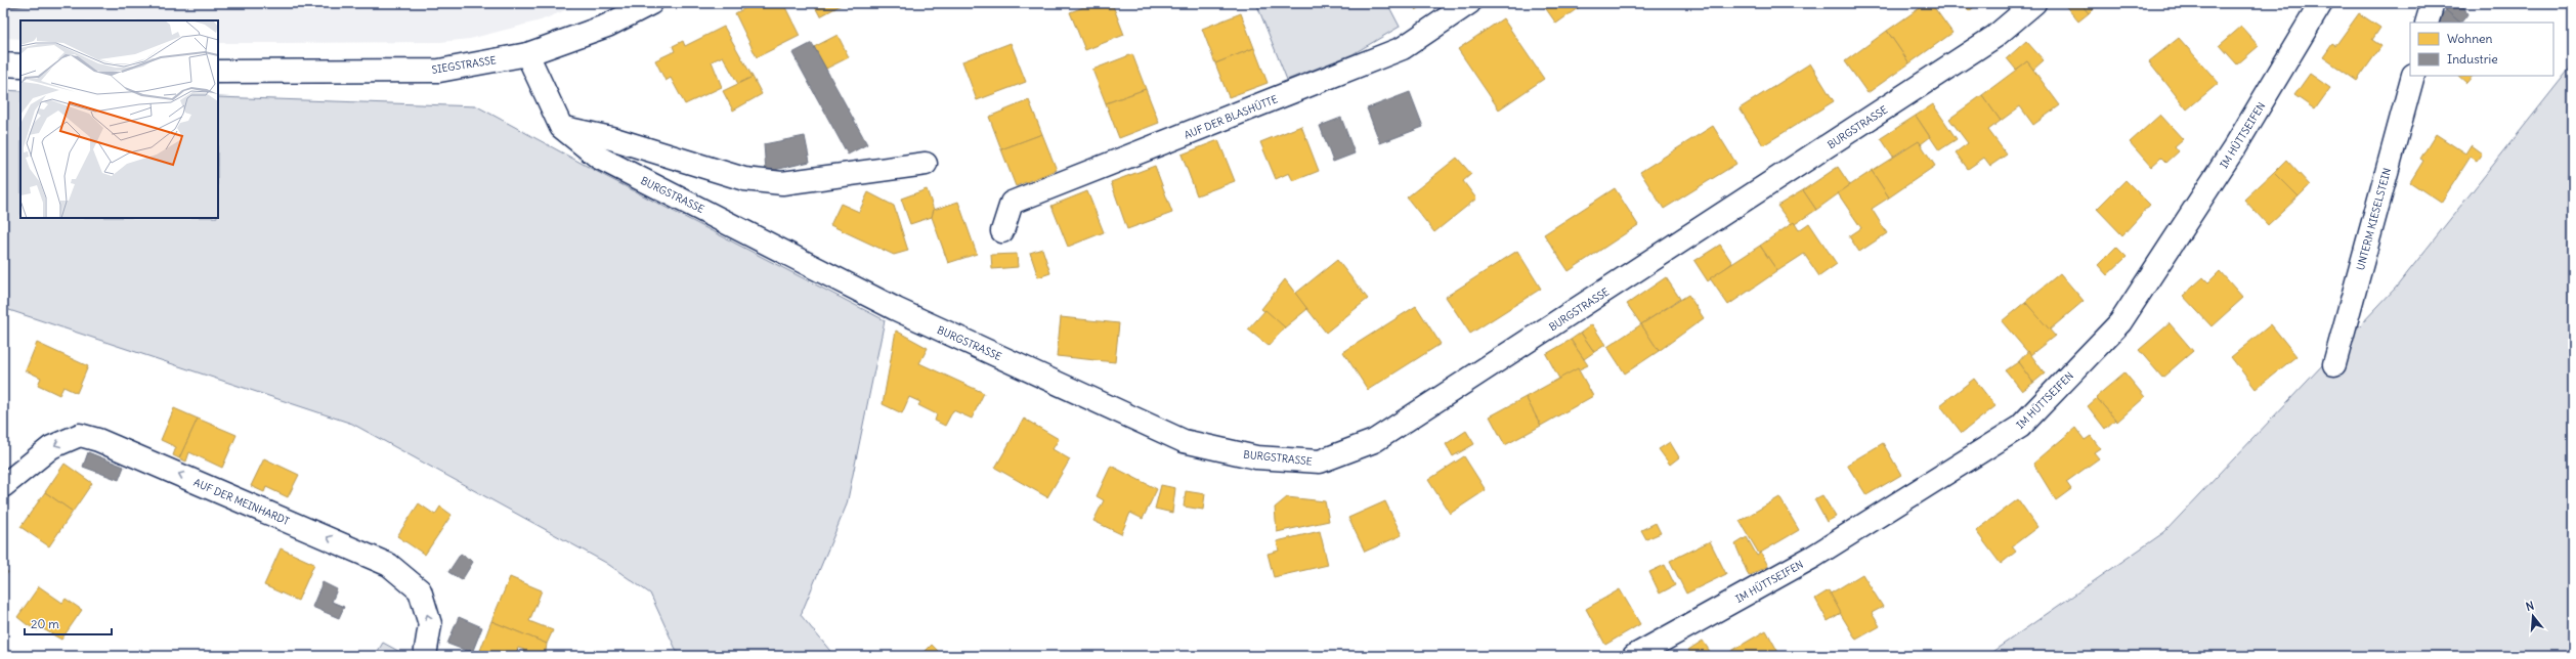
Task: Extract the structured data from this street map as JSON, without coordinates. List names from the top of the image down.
{
  "streets": {
    "street": [
      "SIEGSTRASSE",
      "AUF DER BLASHÜTTE",
      "BURGSTRASSE",
      "IM HÜTTSEIFEN",
      "UNTERM KIESELSTEIN",
      "AUF DER MEINHARDT"
    ]
  },
  "crossings": [
    ["SIEGSTRASSE", "BURGSTRASSE"]
  ],
  "one_way": ["AUF DER MEINHARDT"],
  "legend": ["Wohnen", "Industrie"],
  "scale_bar": "20 m",
  "north": "top"
}
